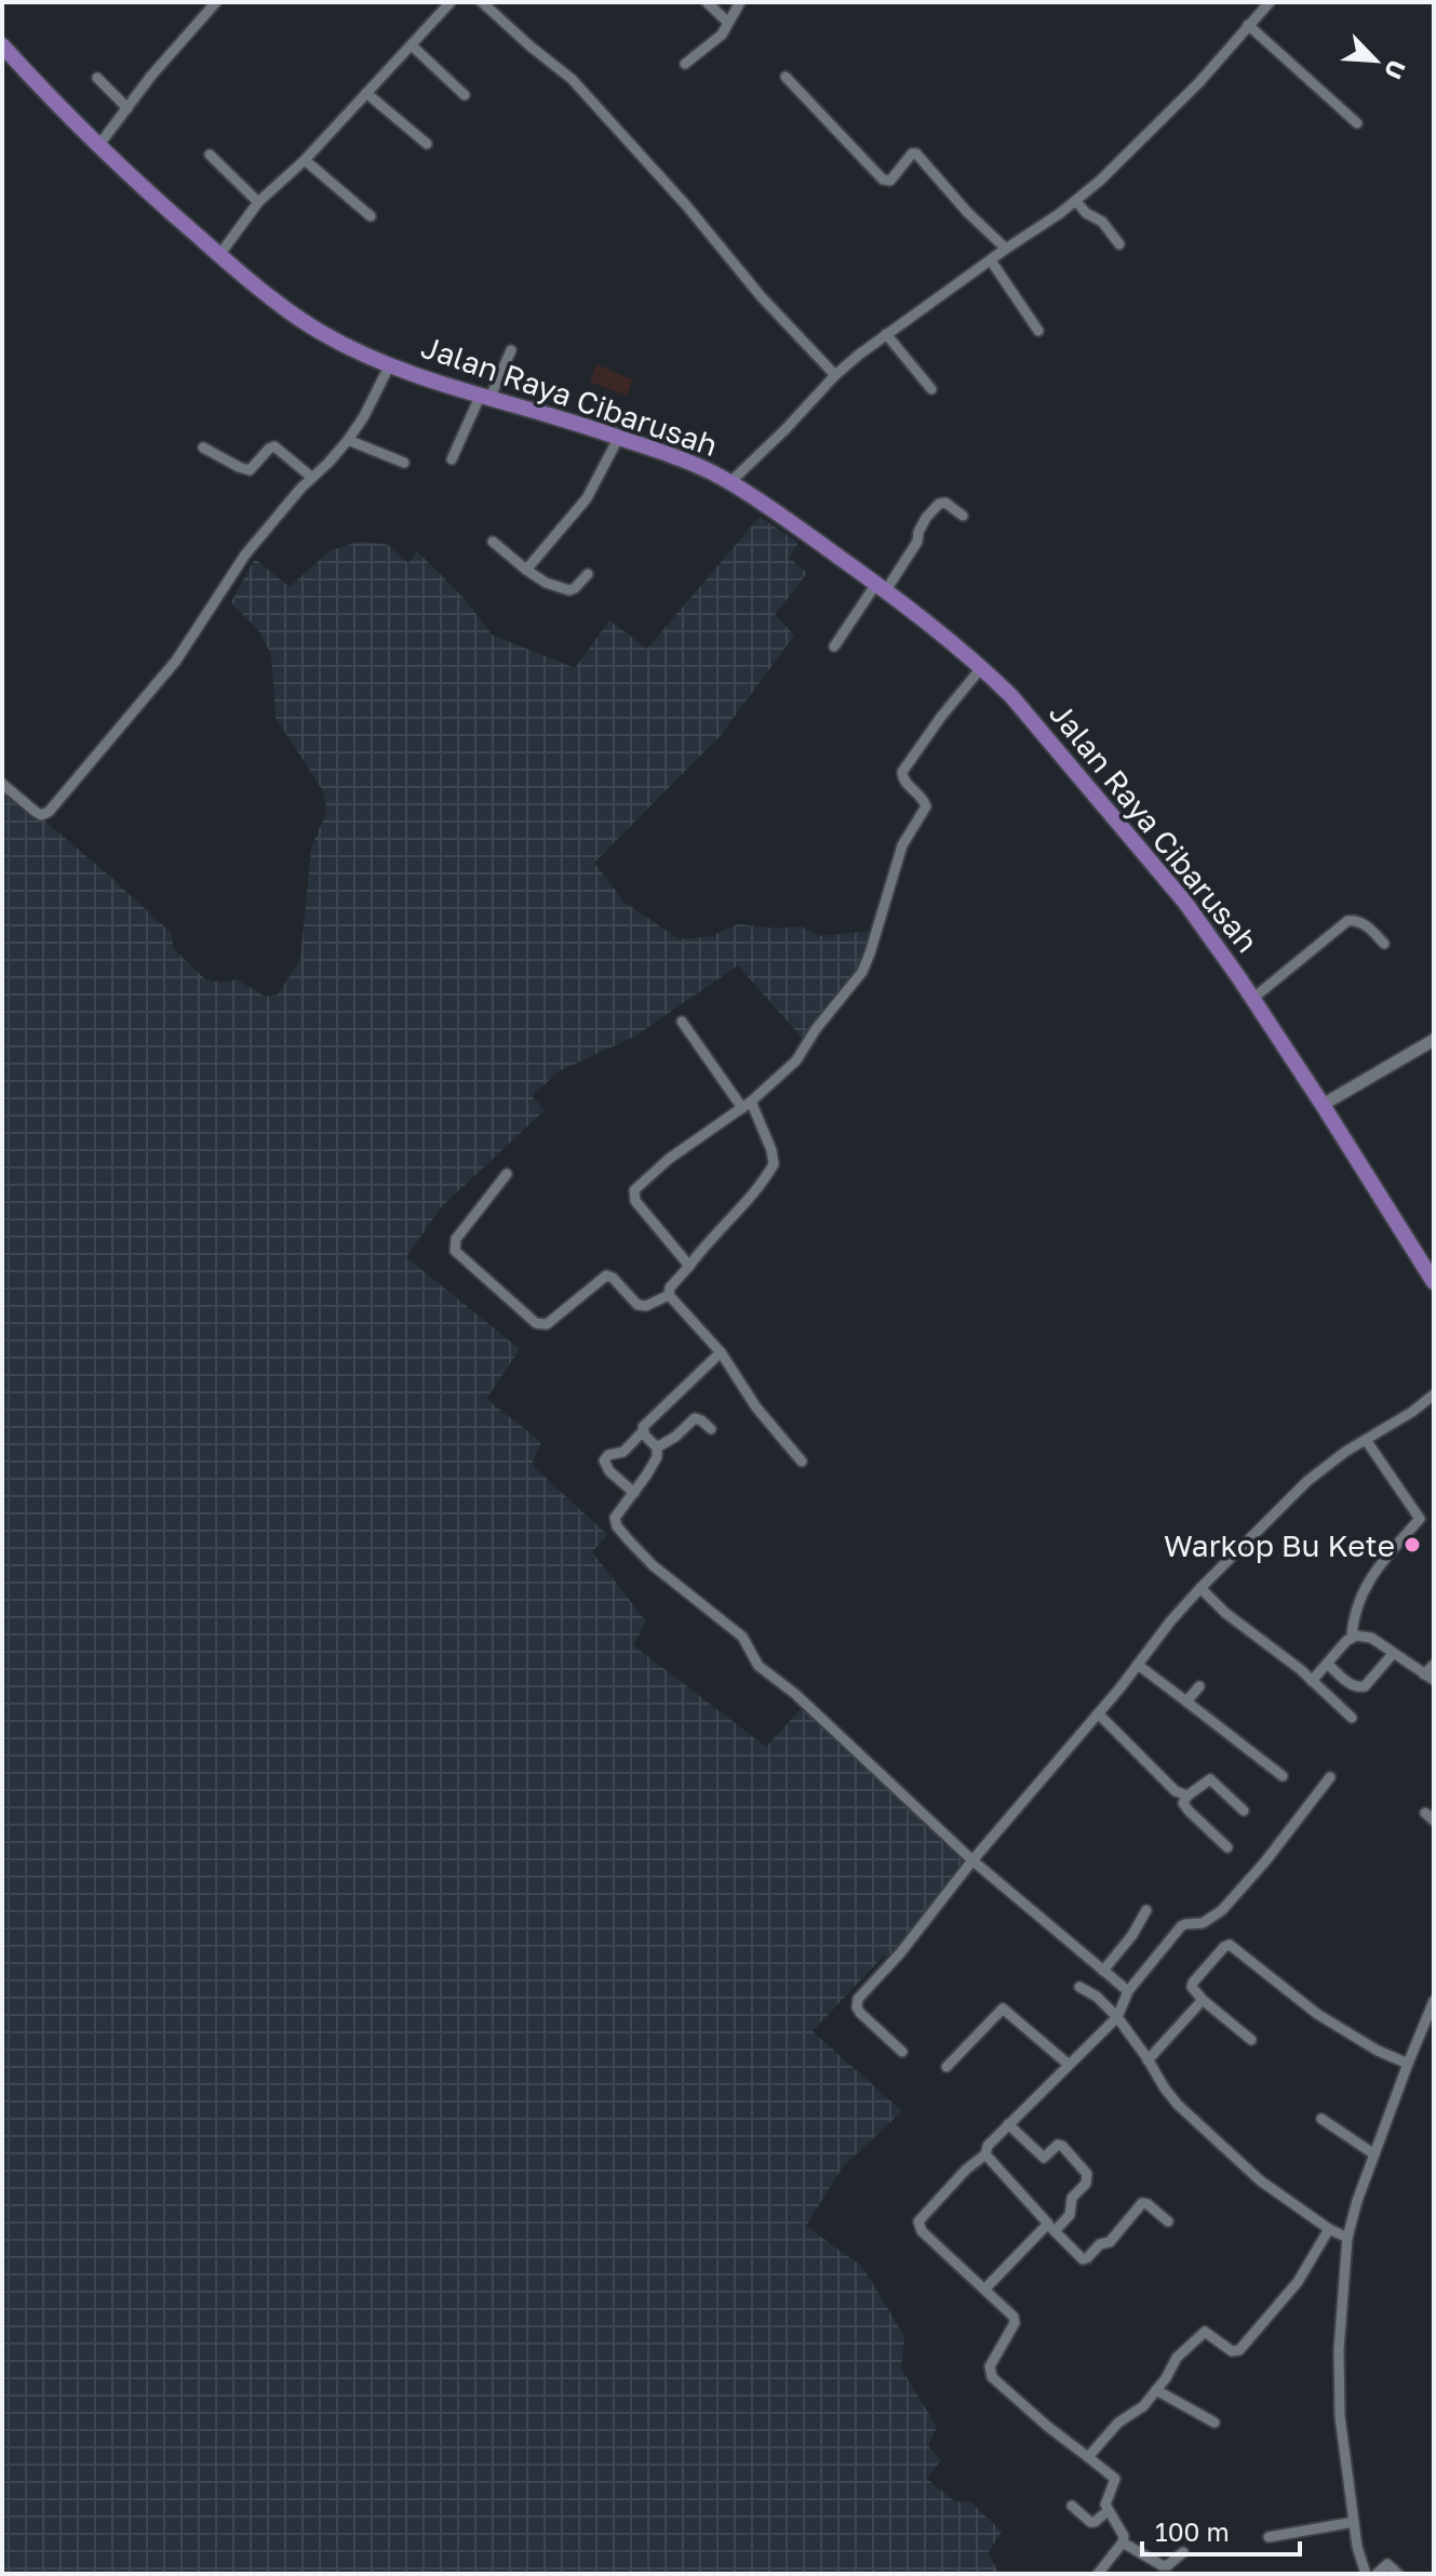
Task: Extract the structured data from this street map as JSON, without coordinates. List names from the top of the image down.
{
  "streets": {
    "main road": ["Jalan Raya Cibarusah"]
  },
  "places": ["Warkop Bu Kete"],
  "scale_bar": "100 m",
  "north": "bottom right"
}
